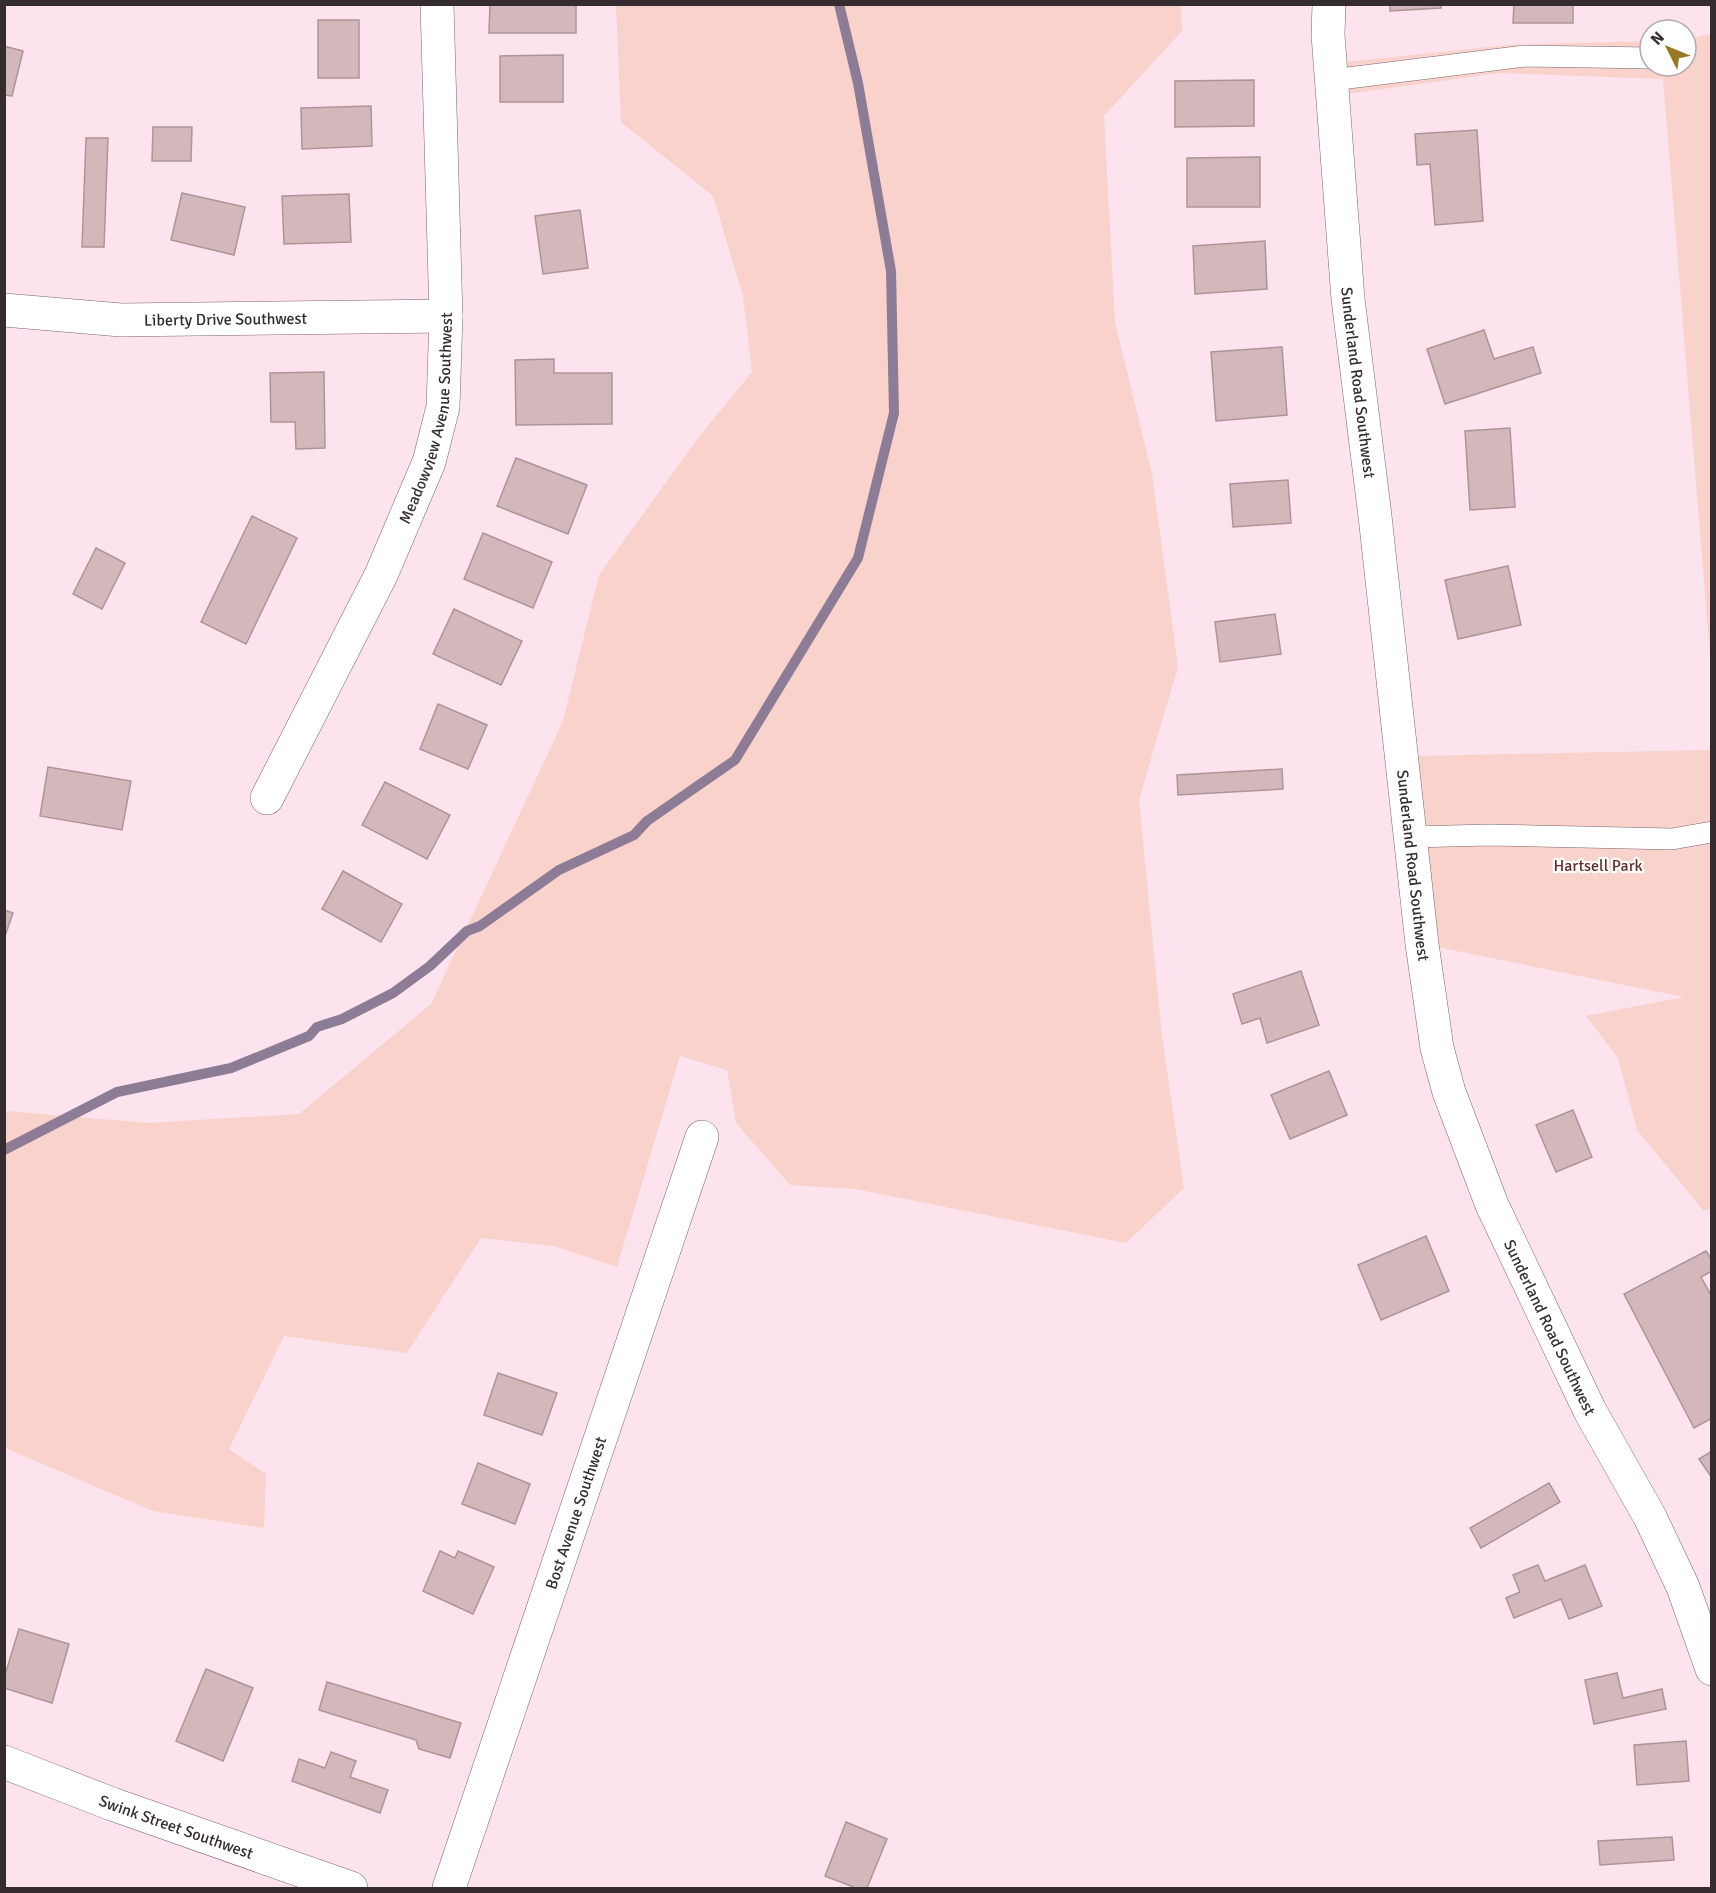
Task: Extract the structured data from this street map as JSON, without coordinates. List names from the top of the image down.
{
  "streets": {
    "street": [
      "Liberty Drive Southwest",
      "Sunderland Road Southwest",
      "Meadowview Avenue Southwest",
      "Bost Avenue Southwest",
      "Swink Street Southwest"
    ]
  },
  "crossings": [
    ["Liberty Drive Southwest", "Meadowview Avenue Southwest"]
  ],
  "parks": ["Hartsell Park"],
  "north": "top left"
}
